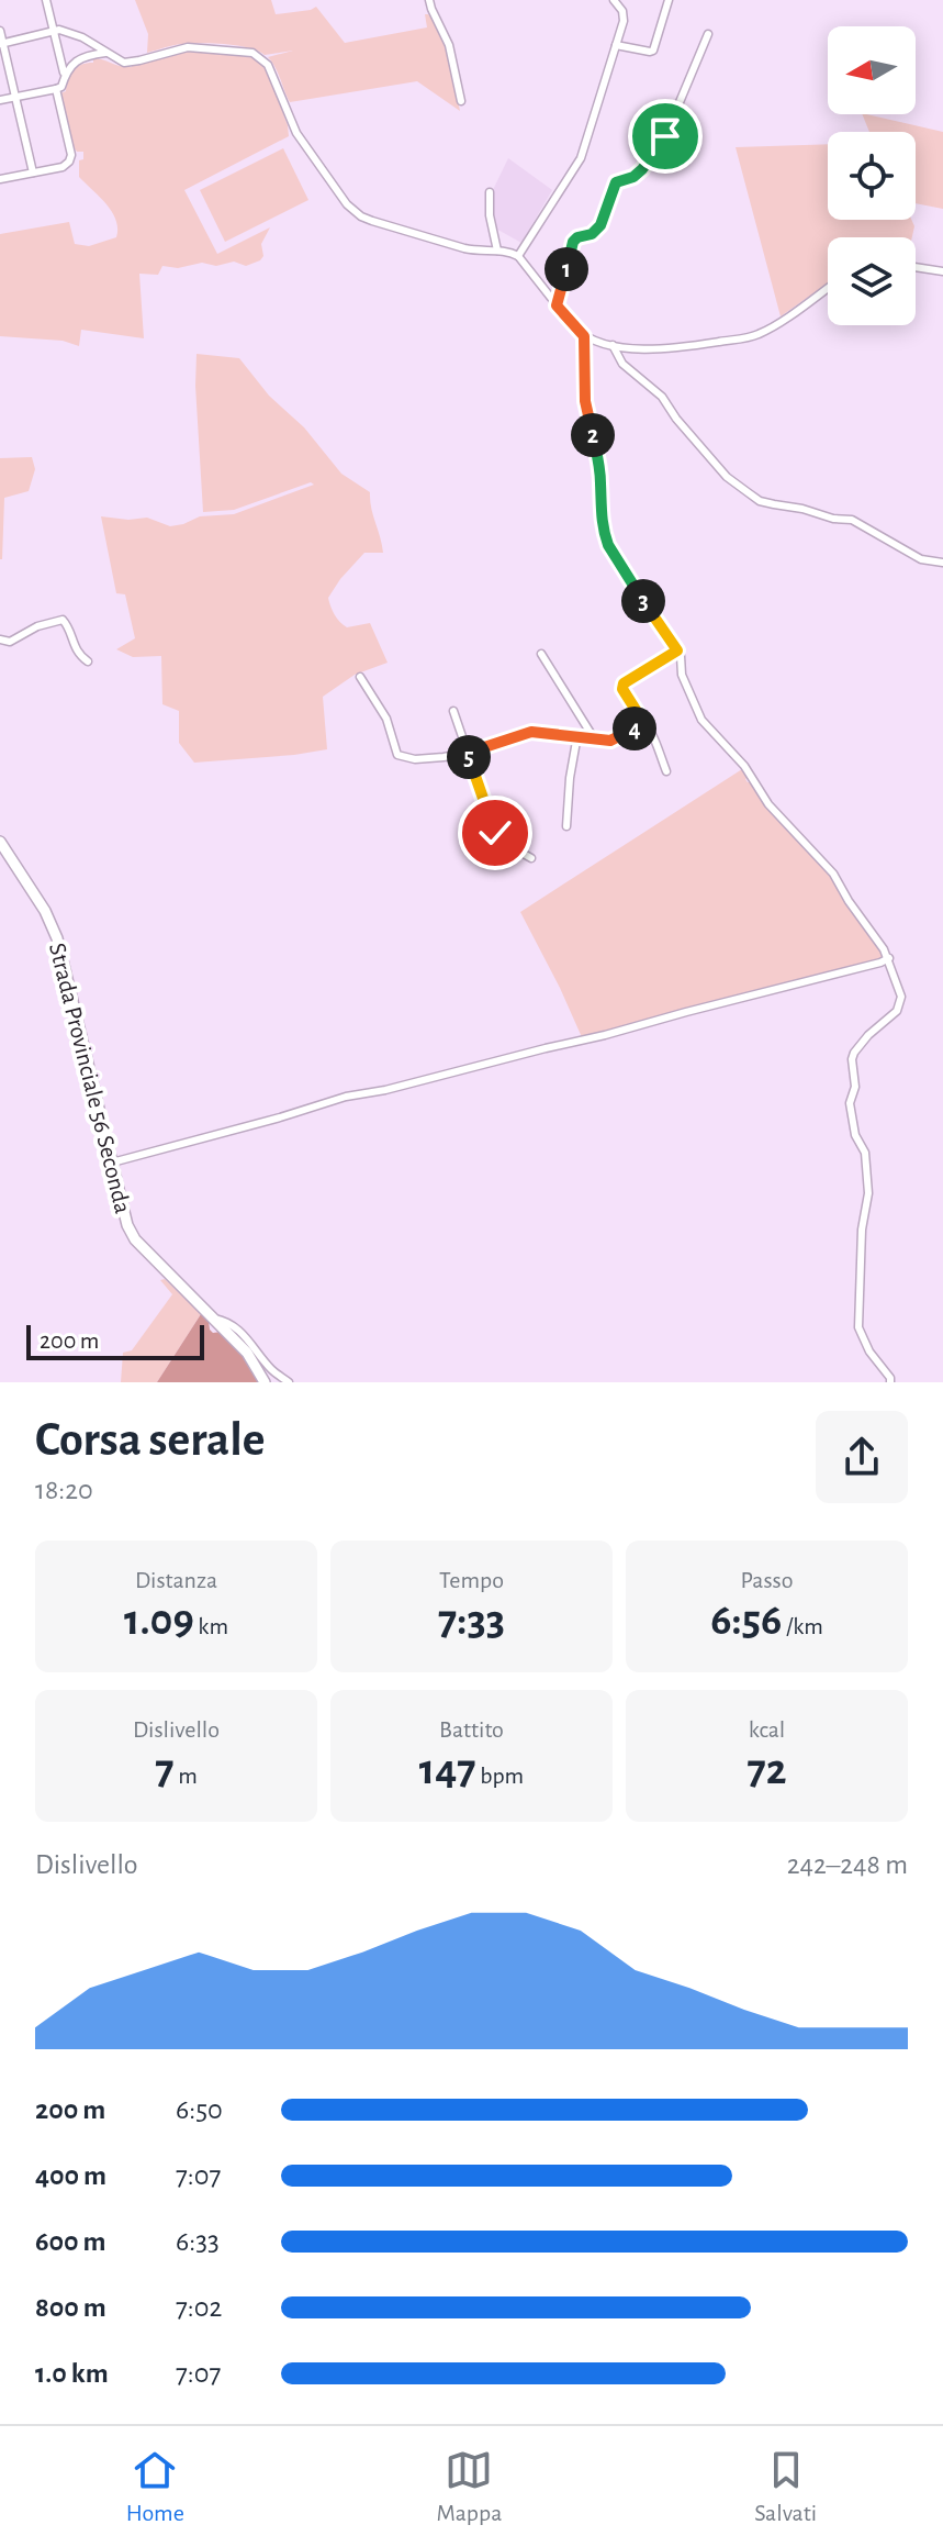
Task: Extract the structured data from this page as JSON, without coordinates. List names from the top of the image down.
{
  "streets": {
    "street": ["Strada Provinciale 56 Seconda"]
  },
  "scale_bar": "200 m",
  "north": "left",
  "page": {
    "pins": [
      "1",
      "2",
      "3",
      "4",
      "5"
    ],
    "scale": "200 m",
    "heading": ["Corsa serale", "18:20"],
    "stats": [
      ["Distanza", "1.09 km"],
      ["Tempo", "7:33"],
      ["Passo", "6:56 /km"],
      ["Dislivello", "7 m"],
      ["Battito", "147 bpm"],
      ["kcal", "72"]
    ],
    "chart": ["Dislivello", "242–248 m"],
    "list": [
      {
        "name": "200 m",
        "note": "6:50"
      },
      {
        "name": "400 m",
        "note": "7:07"
      },
      {
        "name": "600 m",
        "note": "6:33"
      },
      {
        "name": "800 m",
        "note": "7:02"
      },
      {
        "name": "1.0 km",
        "note": "7:07"
      }
    ],
    "tabs": ["Home", "Mappa", "Salvati"]
  }
}
